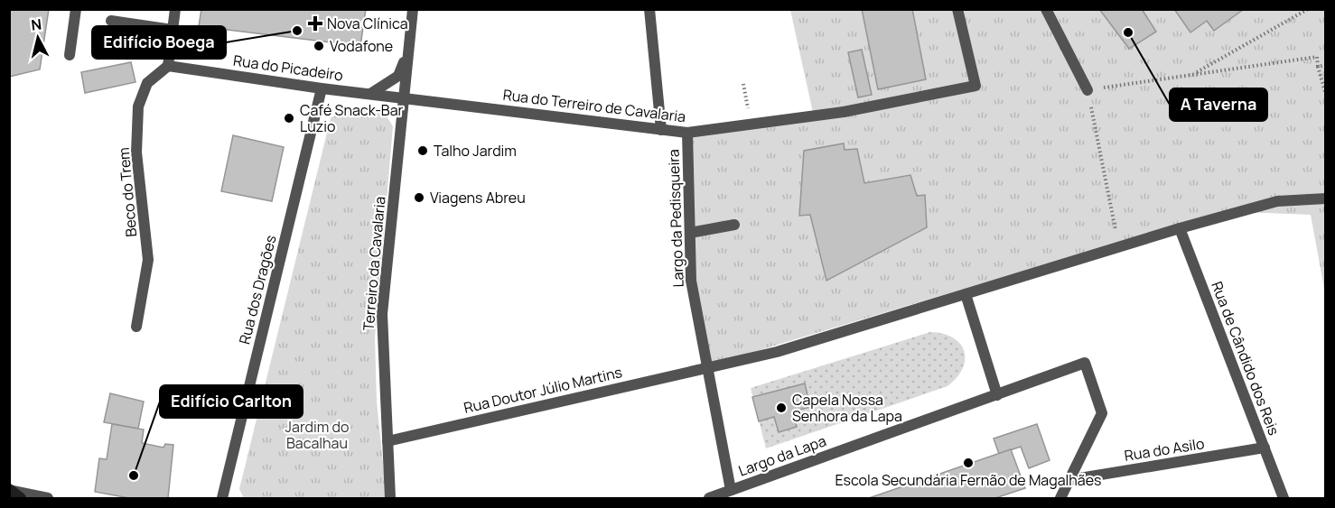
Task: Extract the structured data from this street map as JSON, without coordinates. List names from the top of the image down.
{
  "streets": {
    "street": [
      "Rua do Picadeiro",
      "Rua do Terreiro de Cavalaria",
      "Beco do Trem",
      "Largo da Pedisqueira",
      "Terreiro da Cavalaria",
      "Rua dos Dragões",
      "Rua de Cândido dos Reis",
      "Rua Doutor Júlio Martins",
      "Rua do Asilo",
      "Largo da Lapa"
    ]
  },
  "crossings": [
    ["Rua do Picadeiro", "Rua do Terreiro de Cavalaria"],
    ["Rua do Picadeiro", "Beco do Trem"],
    ["Rua do Picadeiro", "Terreiro da Cavalaria"],
    ["Rua do Picadeiro", "Rua dos Dragões"],
    ["Rua do Terreiro de Cavalaria", "Largo da Pedisqueira"],
    ["Rua do Terreiro de Cavalaria", "Terreiro da Cavalaria"],
    ["Largo da Pedisqueira", "Rua Doutor Júlio Martins"],
    ["Largo da Pedisqueira", "Largo da Lapa"],
    ["Terreiro da Cavalaria", "Rua Doutor Júlio Martins"],
    ["Rua de Cândido dos Reis", "Rua do Asilo"],
    ["Rua do Asilo", "Largo da Lapa"]
  ],
  "parks": ["Jardim do Bacalhau"],
  "places": {
    "health": ["Nova Clínica"],
    "other": [
      "Edifício Boega",
      "A Taverna",
      "Vodafone",
      "Café Snack-Bar Luzio",
      "Talho Jardim",
      "Viagens Abreu",
      "Capela Nossa Senhora da Lapa",
      "Escola Secundária Fernão de Magalhães",
      "Edifício Carlton"
    ]
  },
  "north": "top"
}
